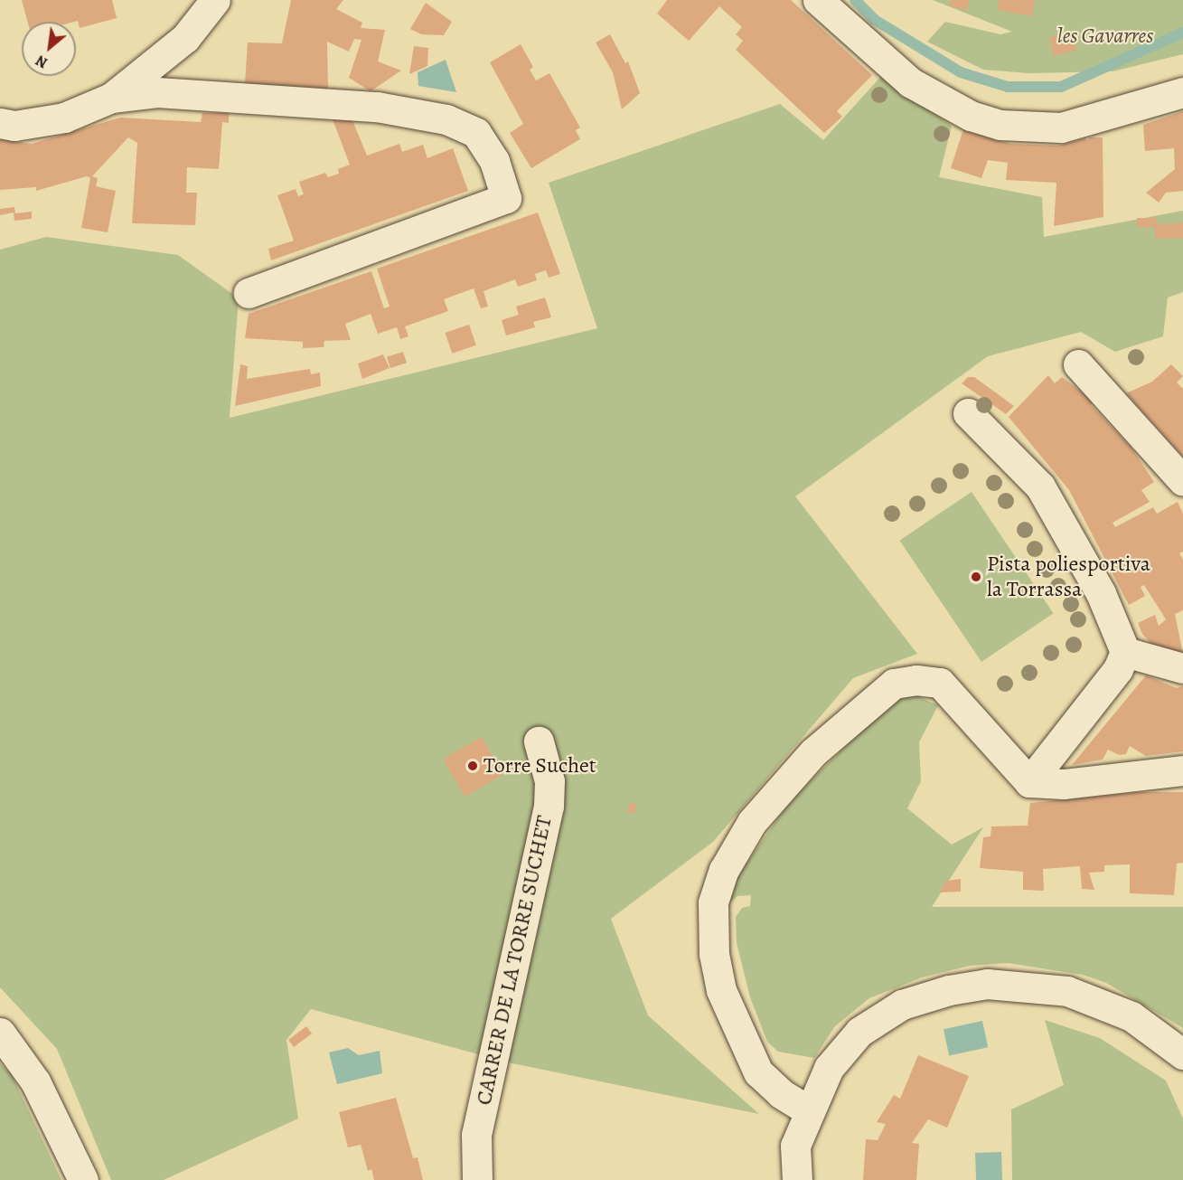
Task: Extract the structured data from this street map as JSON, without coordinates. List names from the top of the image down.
{
  "streets": {
    "street": ["CARRER DE LA TORRE SUCHET"]
  },
  "parks": ["les Gavarres"],
  "places": ["Pista poliesportiva la Torrassa", "Torre Suchet"],
  "north": "bottom left"
}
